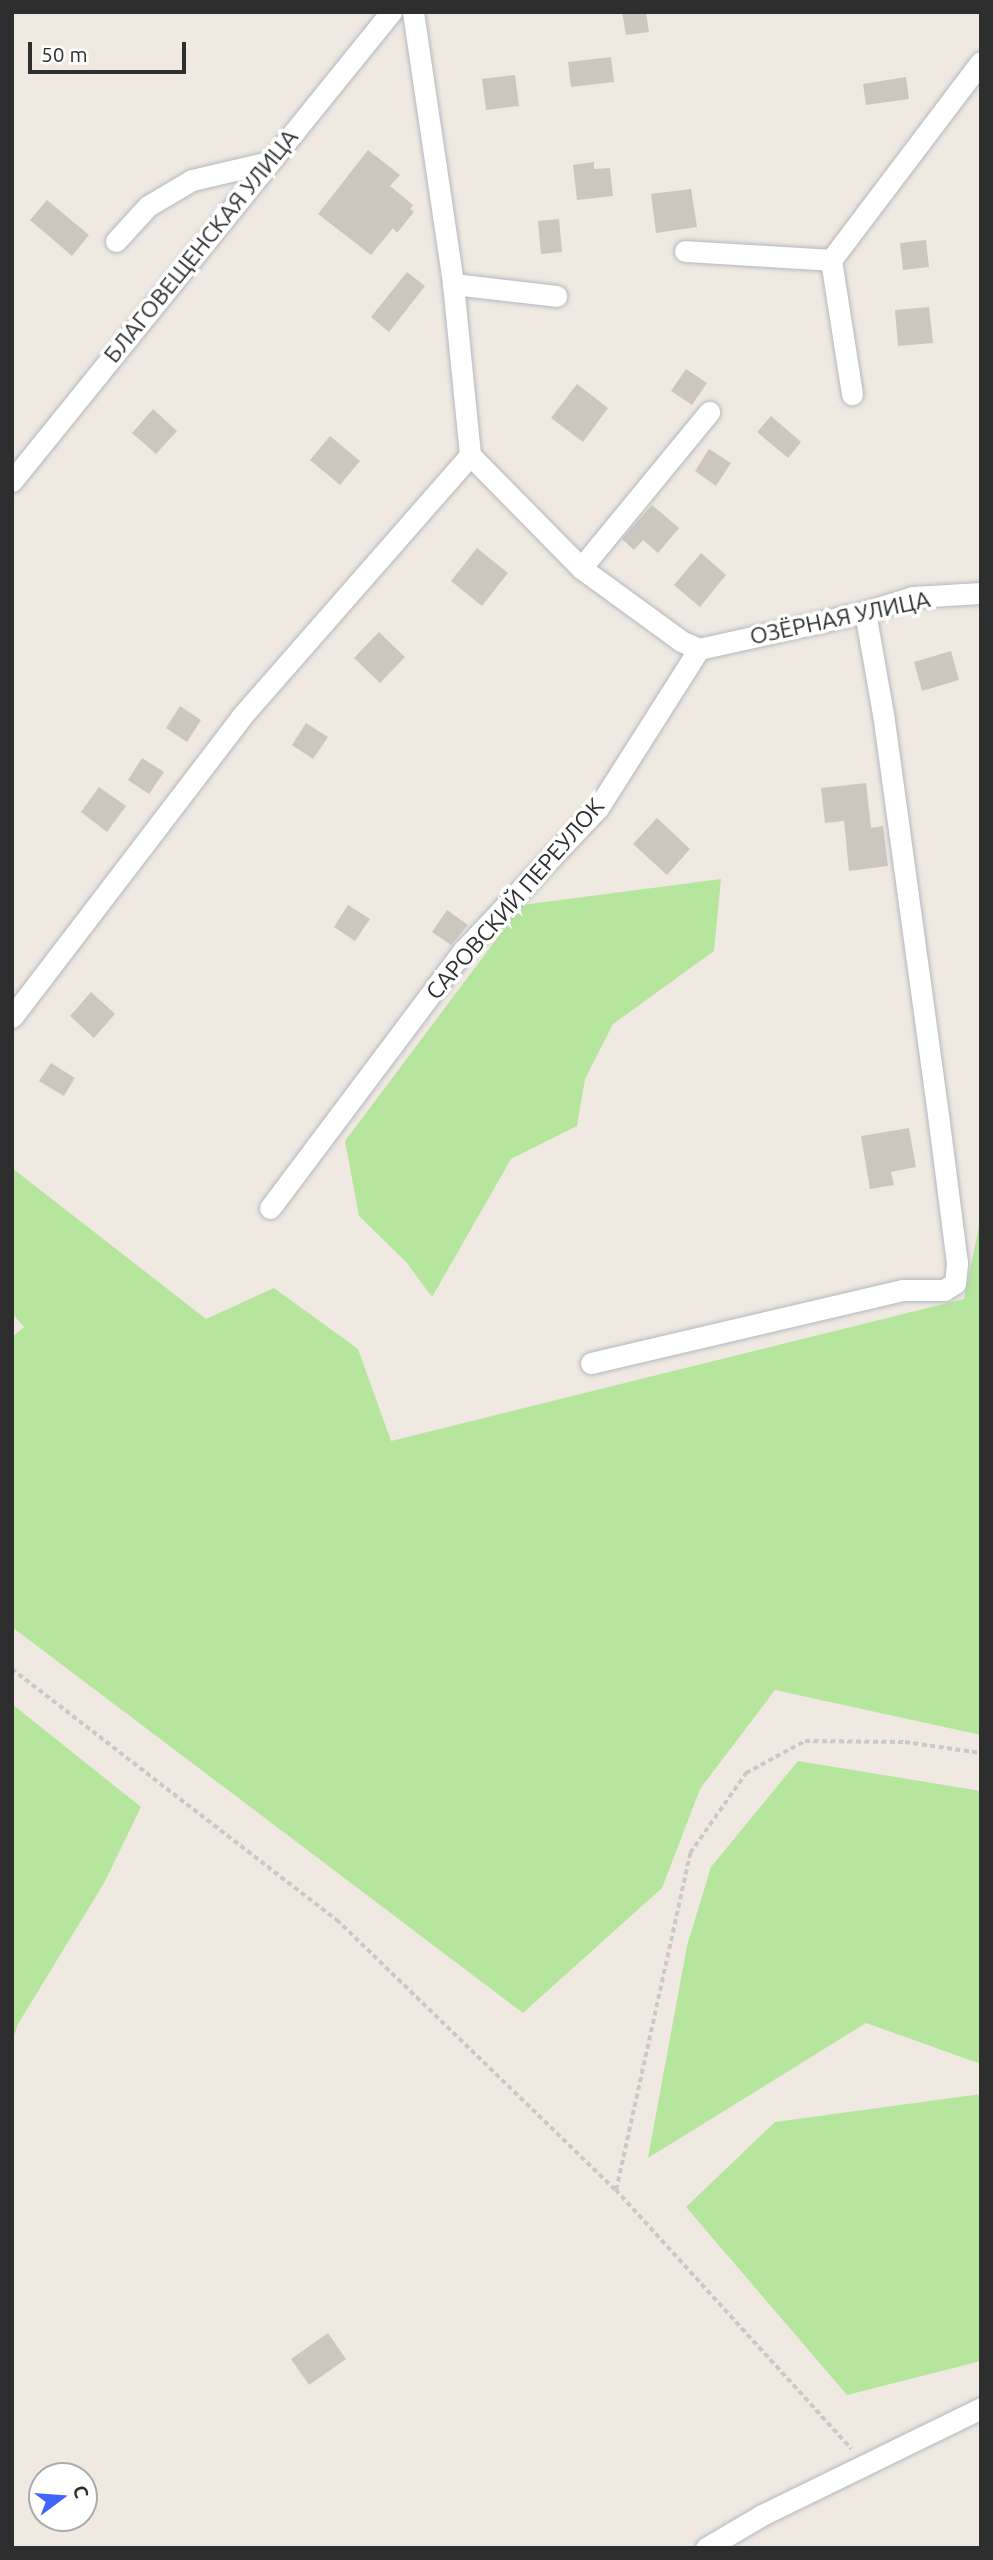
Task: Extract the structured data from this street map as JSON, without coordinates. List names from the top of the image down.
{
  "streets": {
    "street": ["БЛАГОВЕЩЕНСКАЯ УЛИЦА", "ОЗЁРНАЯ УЛИЦА", "САРОВСКИЙ ПЕРЕУЛОК"]
  },
  "crossings": [
    ["ОЗЁРНАЯ УЛИЦА", "САРОВСКИЙ ПЕРЕУЛОК"]
  ],
  "scale_bar": "50 m",
  "north": "right"
}
